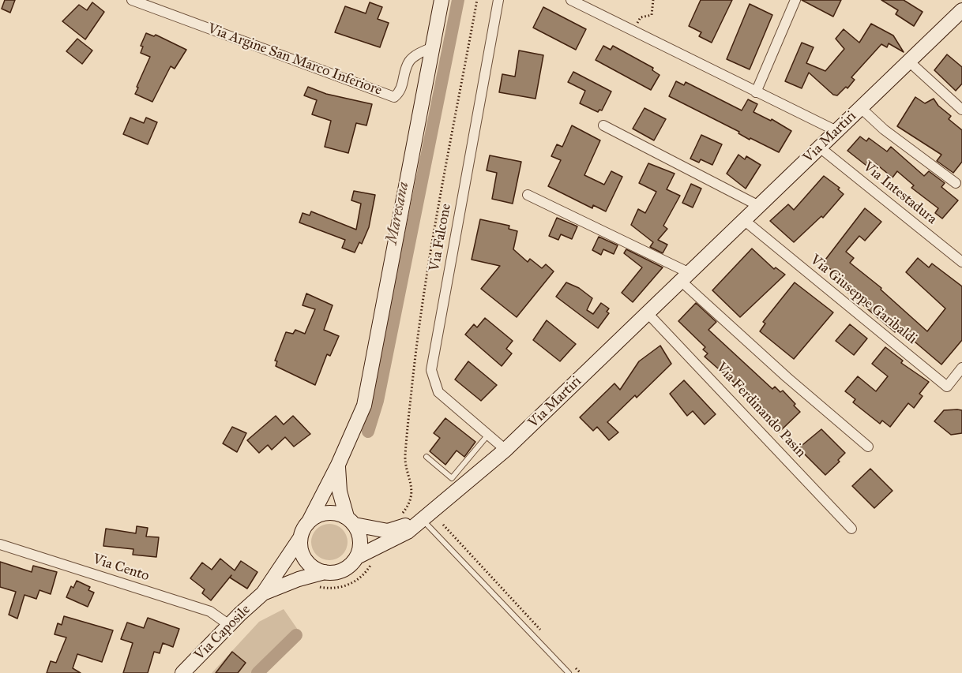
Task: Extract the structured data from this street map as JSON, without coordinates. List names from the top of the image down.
{
  "streets": {
    "street": [
      "Via Argine San Marco Inferiore",
      "Via Martiri",
      "Via Intestadura",
      "Via Falcone",
      "Via Giuseppe Garibaldi",
      "Via Ferdinando Pasin",
      "Via Cento",
      "Via Caposile"
    ]
  },
  "crossings": [
    ["Via Martiri", "Via Intestadura"],
    ["Via Martiri", "Via Falcone"],
    ["Via Martiri", "Via Giuseppe Garibaldi"],
    ["Via Martiri", "Via Ferdinando Pasin"],
    ["Via Martiri", "Via Caposile"],
    ["Via Cento", "Via Caposile"]
  ],
  "water": ["Maresana"]
}
